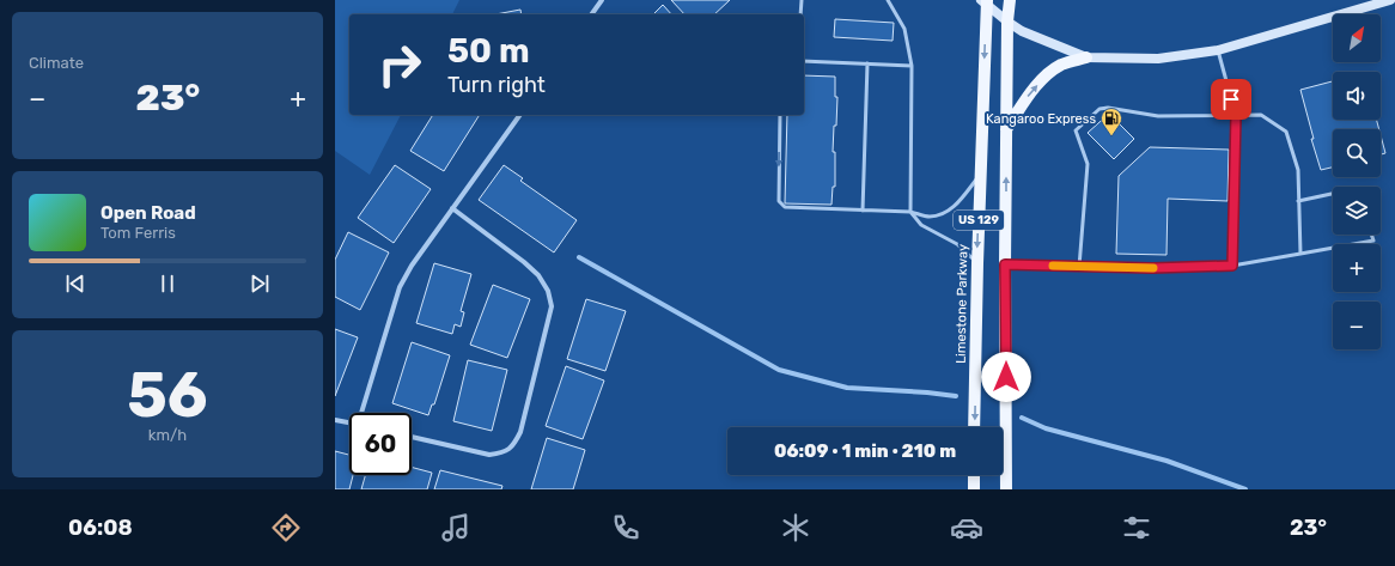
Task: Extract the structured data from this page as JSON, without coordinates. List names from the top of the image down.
{
  "streets": {
    "main road": ["US 129", "Limestone Parkway"]
  },
  "places": {
    "fuel station": ["Kangaroo Express"]
  },
  "north": "top right",
  "page": {
    "tile": [
      "Climate",
      ["56", "km/h"]
    ],
    "map_buttons": ["+", "−"],
    "turn": ["50 m", "Turn right"],
    "heat": ["−", "23°", "+"],
    "song": ["Open Road", "Tom Ferris"],
    "limit": "60",
    "trip": "06:09 · 1 min · 210 m",
    "tabs": ["06:08", "23°"]
  }
}
